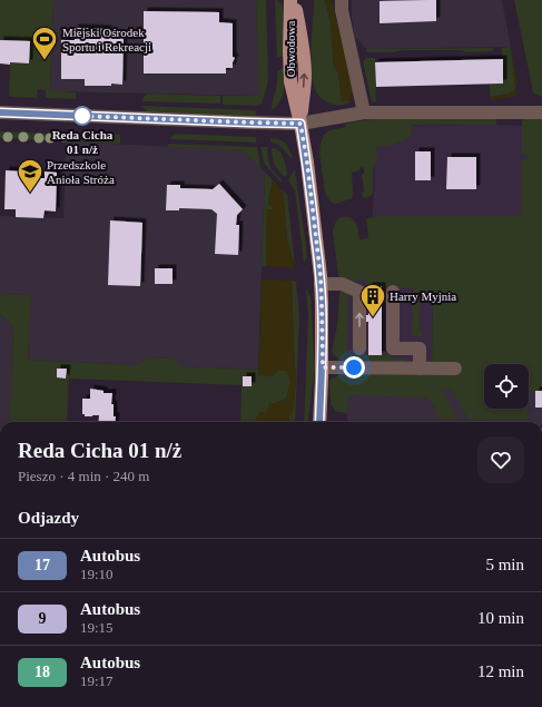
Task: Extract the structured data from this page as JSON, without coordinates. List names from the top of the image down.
{
  "streets": {
    "main road": ["Obwodowa"]
  },
  "places": {
    "sports": ["Miejski Ośrodek Sportu i Rekreacji"],
    "other": ["Reda Cicha 01 n/ż"],
    "school or university": ["Przedszkole Anioła Stróża"],
    "building": ["Harry Myjnia"]
  },
  "lines": ["bus line 17"],
  "page": {
    "heading": [
      ["Reda Cicha 01 n/ż", "Pieszo · 4 min · 240 m"],
      "Odjazdy"
    ],
    "list": [
      {
        "mark": "17",
        "name": "Autobus",
        "note": "19:10",
        "value": "5 min"
      },
      {
        "mark": "9",
        "name": "Autobus",
        "note": "19:15",
        "value": "10 min"
      },
      {
        "mark": "18",
        "name": "Autobus",
        "note": "19:17",
        "value": "12 min"
      }
    ]
  }
}
